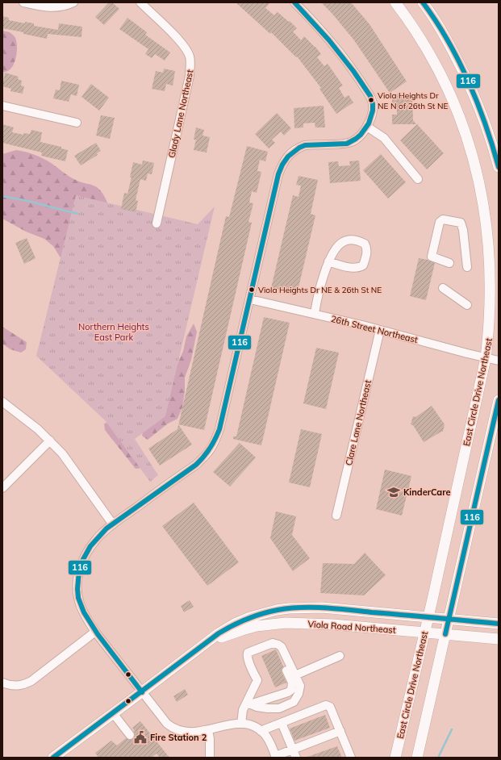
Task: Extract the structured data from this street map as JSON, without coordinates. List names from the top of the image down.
{
  "streets": {
    "main road": ["East Circle Drive Northeast", "Viola Road Northeast"],
    "street": ["Glady Lane Northeast", "26th Street Northeast", "Clare Lane Northeast"]
  },
  "crossings": [
    ["26th Street Northeast", "East Circle Drive Northeast"],
    ["26th Street Northeast", "Clare Lane Northeast"],
    ["East Circle Drive Northeast", "Viola Road Northeast"]
  ],
  "parks": ["Northern Heights East Park"],
  "places": {
    "other": ["Viola Heights Dr NE N of 26th St NE", "Viola Heights Dr NE & 26th St NE"],
    "school or university": ["KinderCare"],
    "public building": ["Fire Station 2"]
  },
  "lines": ["transit line 116"]
}
